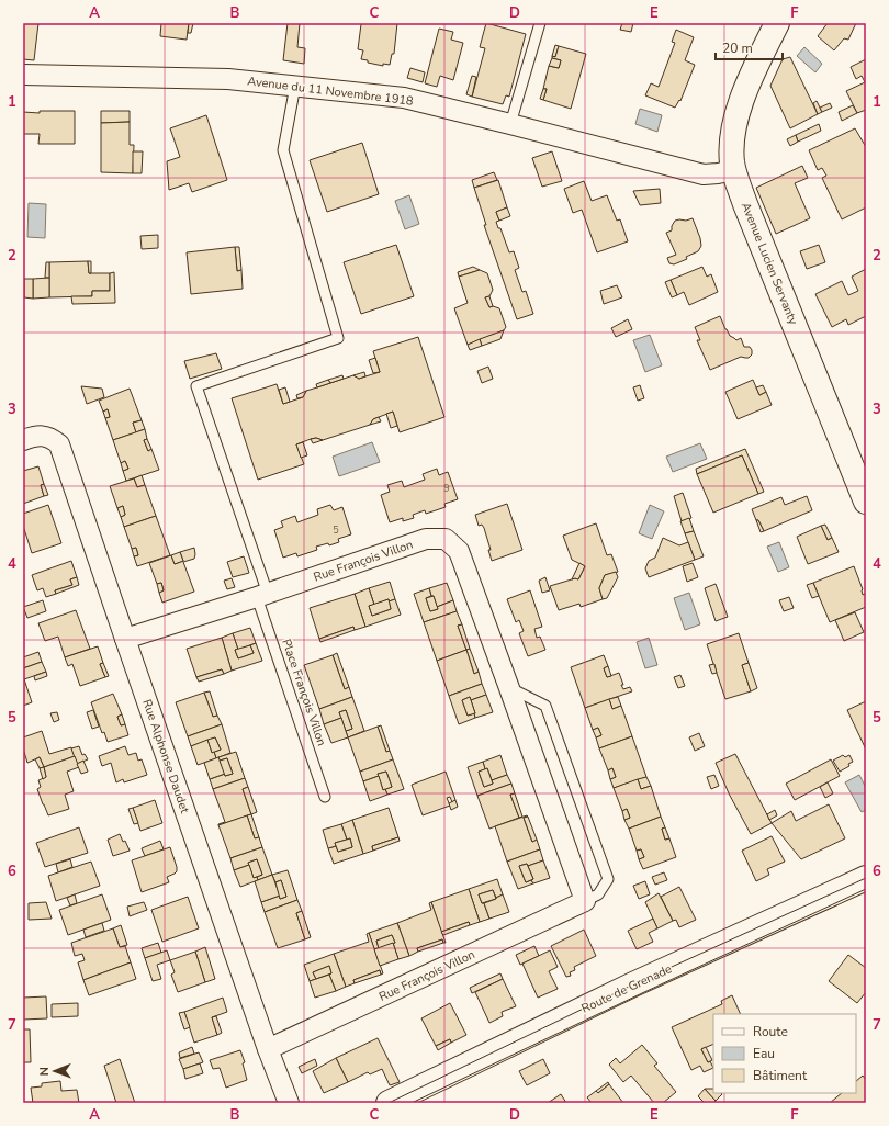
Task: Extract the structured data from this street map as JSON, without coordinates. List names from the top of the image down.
{
  "streets": {
    "street": [
      "Avenue du 11 Novembre 1918",
      "Avenue Lucien Servanty",
      "Rue François Villon",
      "Rue Alphonse Daudet",
      "Route de Grenade"
    ],
    "lane": ["Place François Villon"]
  },
  "crossings": [
    ["Avenue du 11 Novembre 1918", "Avenue Lucien Servanty"],
    ["Avenue du 11 Novembre 1918", "Place François Villon"],
    ["Rue François Villon", "Place François Villon"],
    ["Rue François Villon", "Rue Alphonse Daudet"]
  ],
  "house_numbers": ["9", "5"],
  "legend": ["Route", "Eau", "Bâtiment"],
  "scale_bar": "20 m",
  "north": "left",
  "grid": {
    "columns": [
      "A",
      "B",
      "C",
      "D",
      "E",
      "F"
    ],
    "rows": [
      "1",
      "2",
      "3",
      "4",
      "5",
      "6",
      "7"
    ]
  }
}
